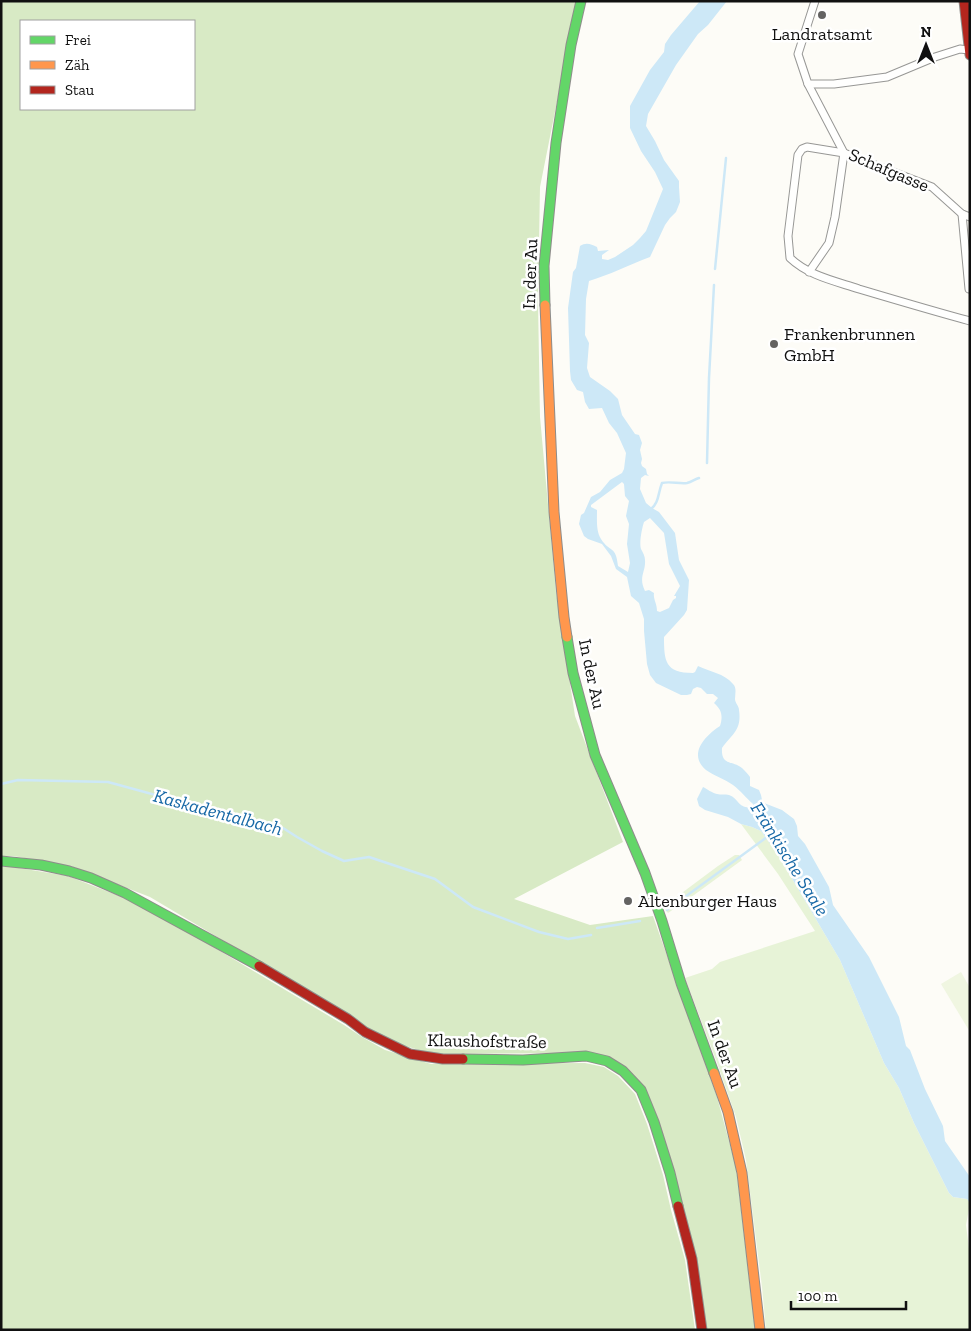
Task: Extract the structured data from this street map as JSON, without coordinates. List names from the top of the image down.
{
  "streets": {
    "street": ["Schafgasse", "In der Au", "Klaushofstraße"]
  },
  "water": ["Kaskadentalbach", "Fränkische Saale"],
  "places": ["Landratsamt", "Frankenbrunnen GmbH", "Altenburger Haus"],
  "legend": ["Frei", "Zäh", "Stau"],
  "scale_bar": "100 m",
  "north": "top"
}
